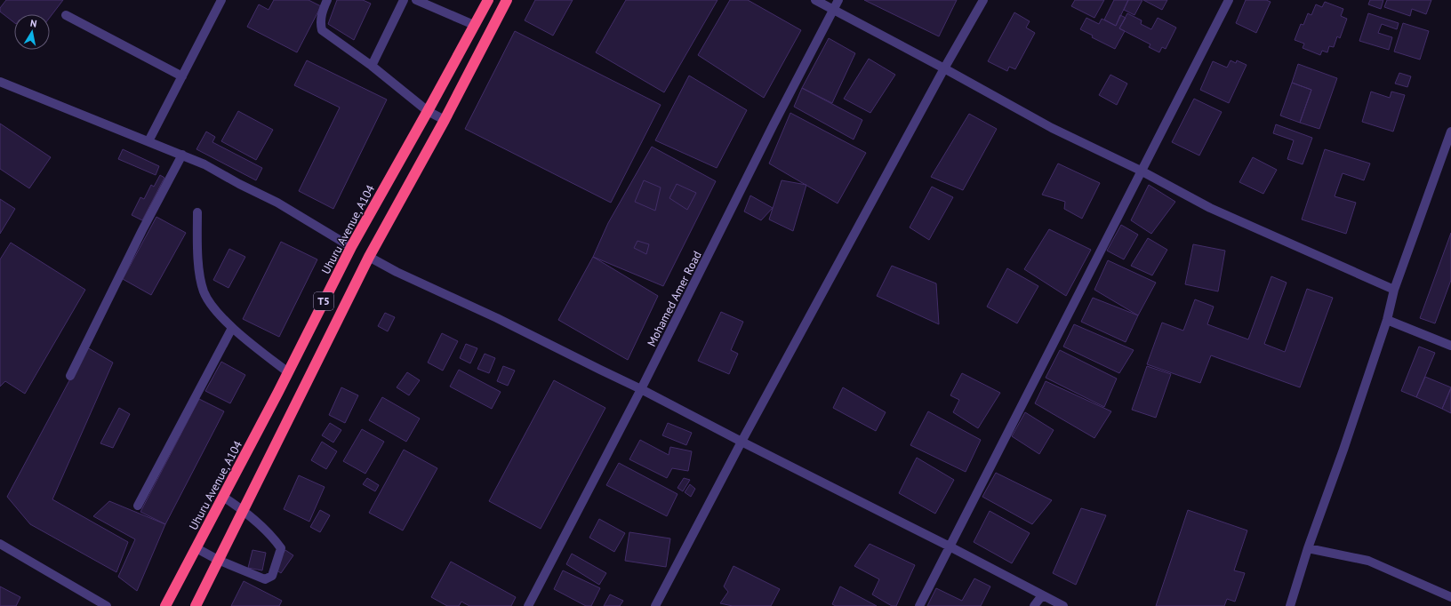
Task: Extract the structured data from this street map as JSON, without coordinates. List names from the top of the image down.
{
  "streets": {
    "highway": ["Uhuru Avenue, A104", "T5"],
    "street": ["Mohamed Amer Road"]
  },
  "north": "top"
}
